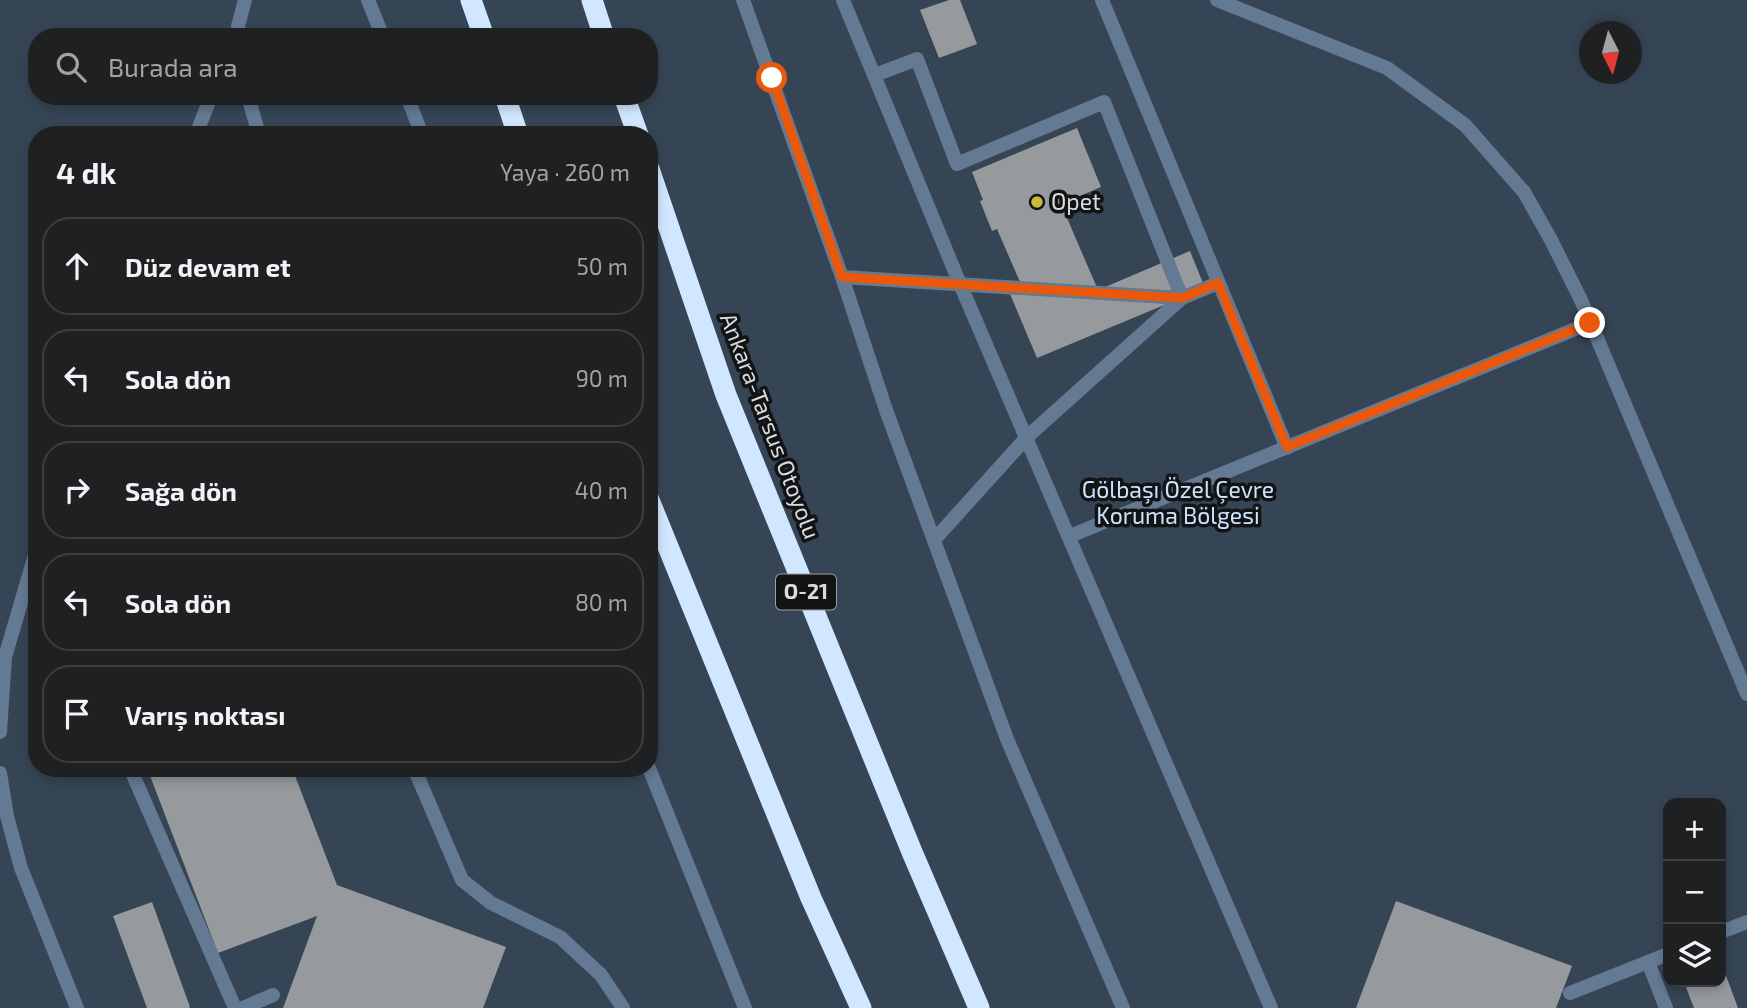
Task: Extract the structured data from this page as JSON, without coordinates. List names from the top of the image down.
{
  "streets": {
    "highway": ["Ankara-Tarsus Otoyolu", "O-21"]
  },
  "parks": ["Gölbaşı Özel Çevre Koruma Bölgesi"],
  "places": ["Opet"],
  "north": "bottom",
  "page": {
    "search": "Burada ara",
    "heading": ["4 dk", "Yaya · 260 m"],
    "list": [
      ["Düz devam et", "50 m"],
      ["Sola dön", "90 m"],
      ["Sağa dön", "40 m"],
      ["Sola dön", "80 m"],
      "Varış noktası"
    ],
    "map_buttons": ["+", "−"]
  }
}
